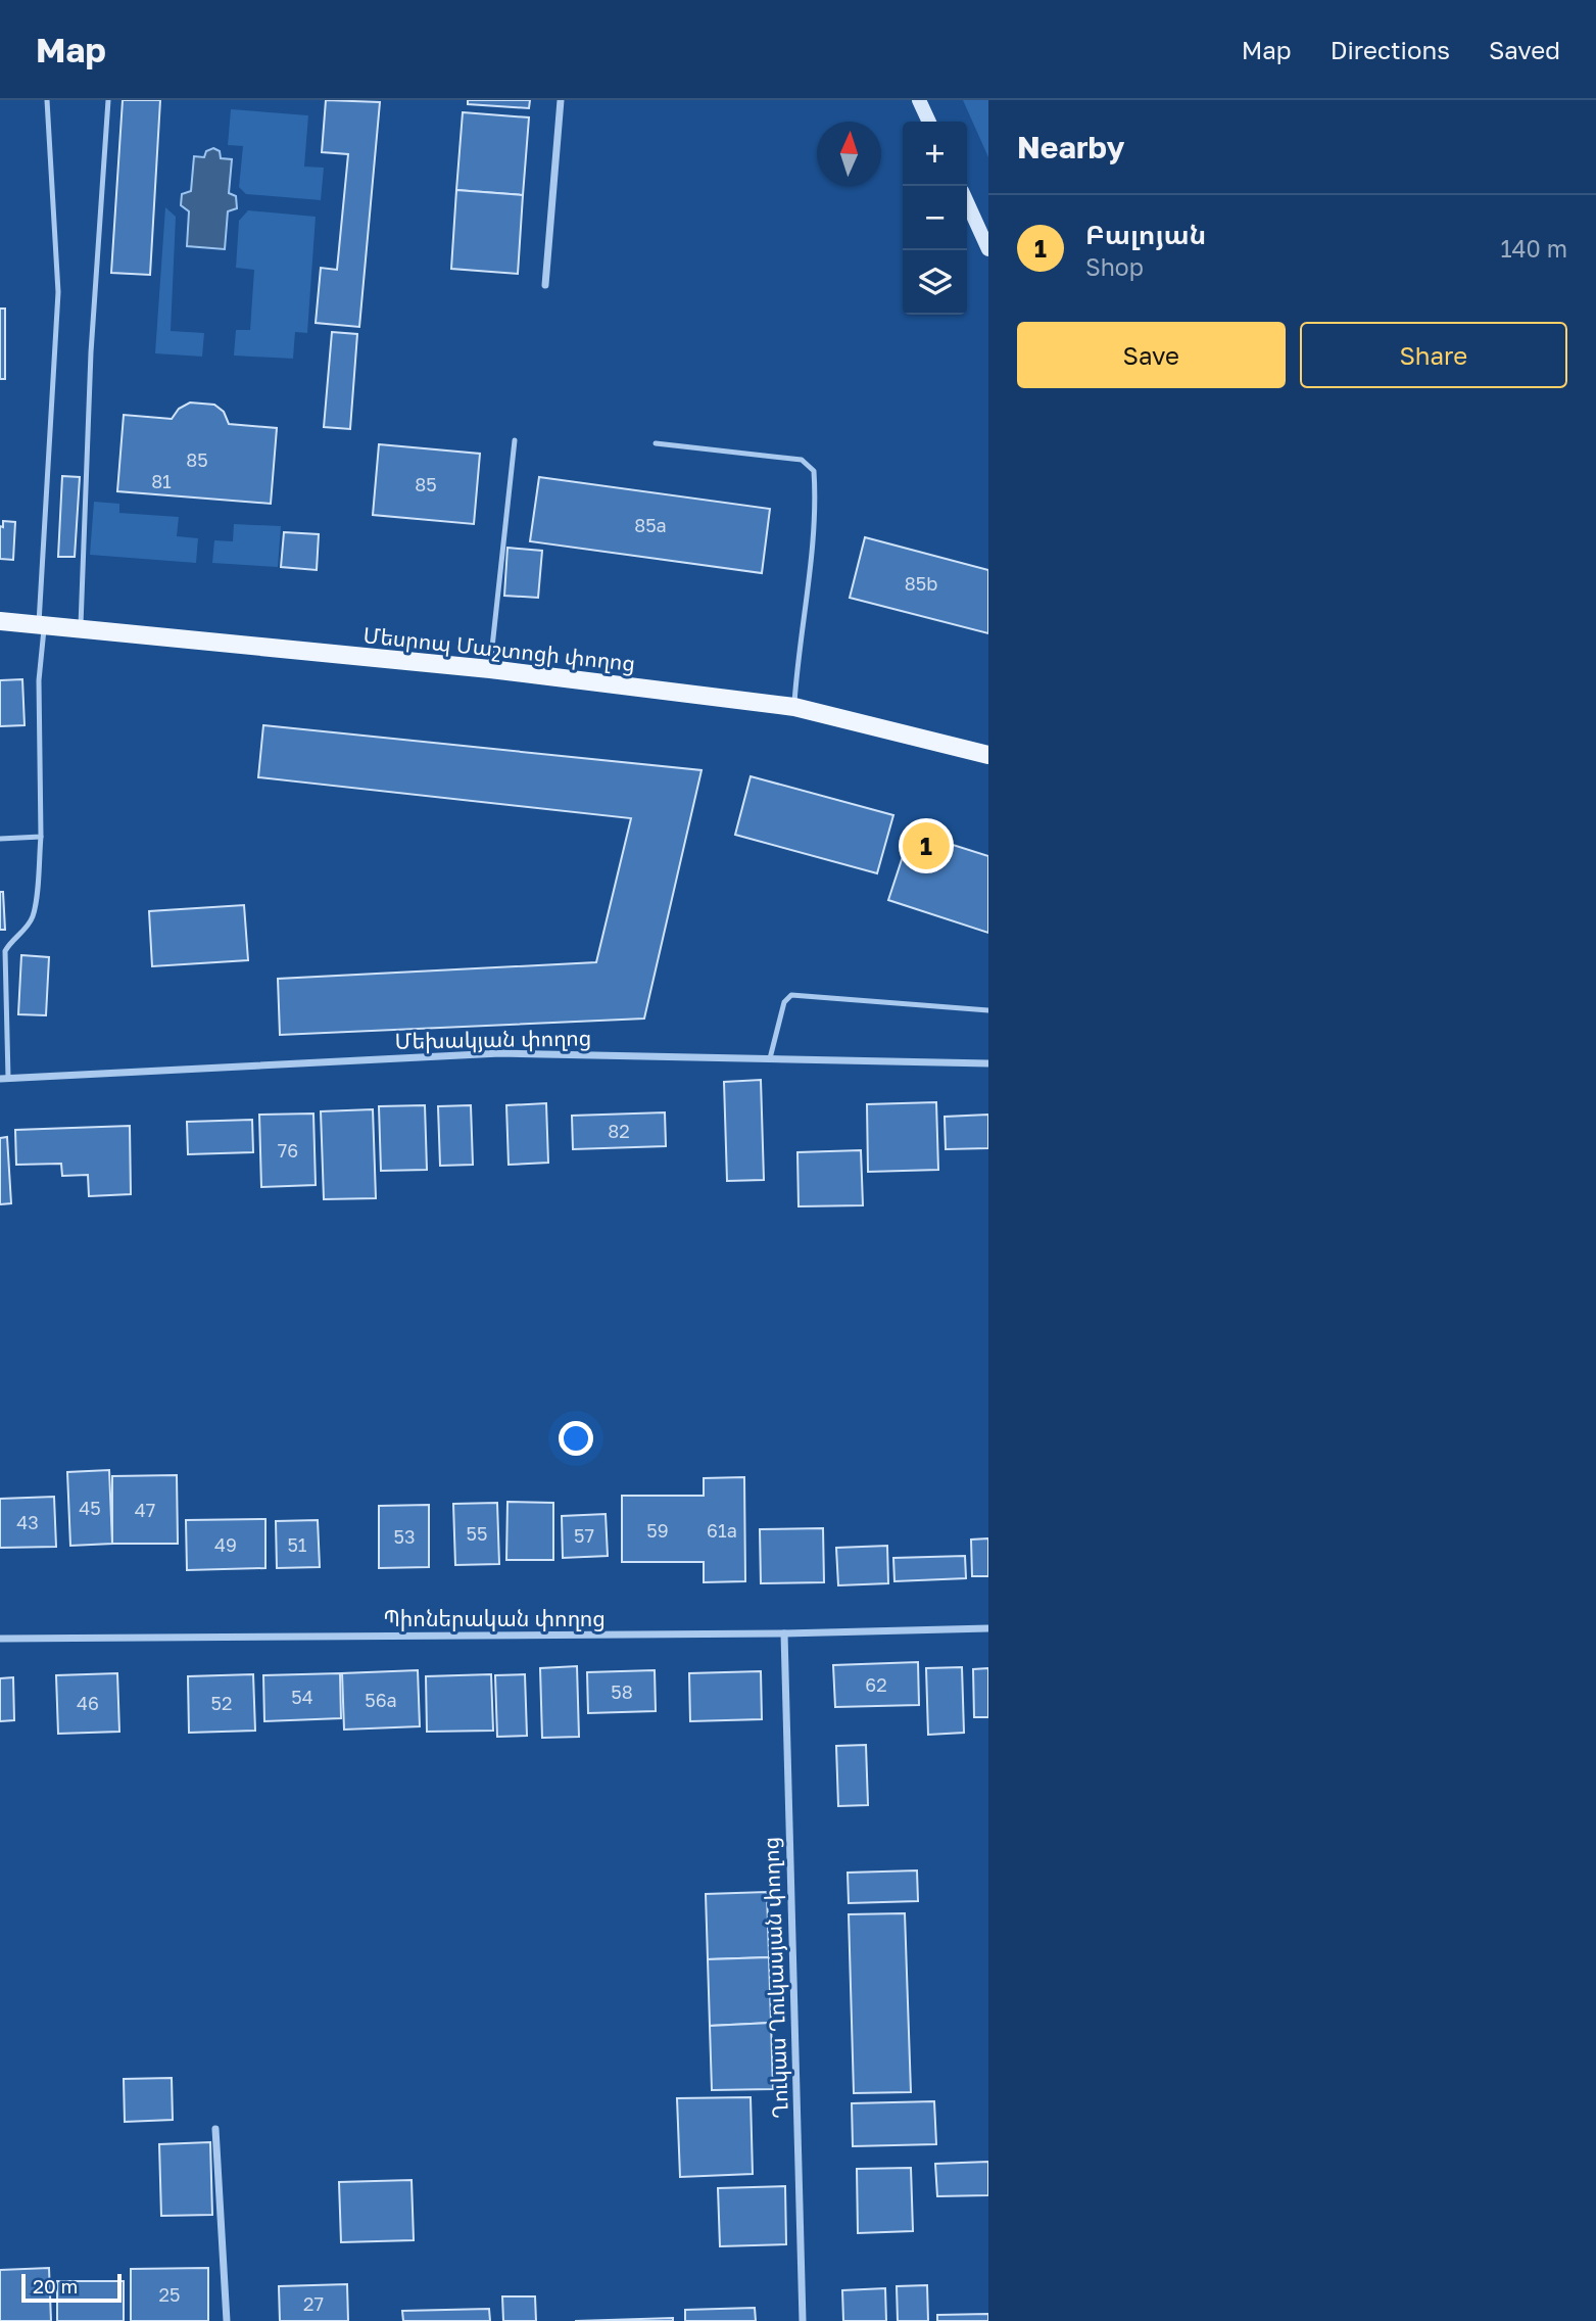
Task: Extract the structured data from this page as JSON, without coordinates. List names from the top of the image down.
{
  "streets": {
    "main road": ["Մեսրոպ Մաշտոցի փողոց"],
    "street": ["Մեխակյան փողոց", "Պիոներական փողոց", "Ղուկաս Ղուկասյան փողոց"]
  },
  "crossings": [
    ["Պիոներական փողոց", "Ղուկաս Ղուկասյան փողոց"]
  ],
  "house_numbers": [
    "85",
    "81",
    "85",
    "85a",
    "85b",
    "82",
    "76",
    "45",
    "47",
    "43",
    "59",
    "61a",
    "55",
    "57",
    "53",
    "49",
    "51",
    "62",
    "58",
    "54",
    "56a",
    "46",
    "52",
    "25",
    "27"
  ],
  "scale_bar": "20 m",
  "north": "top",
  "page": {
    "header": "Map",
    "nav": ["Map", "Directions", "Saved"],
    "heading": "Nearby",
    "map_buttons": ["+", "−"],
    "list": [
      {
        "mark": "1",
        "name": "Բալոյան",
        "note": "Shop",
        "value": "140 m"
      }
    ],
    "buttons": ["Save", "Share"],
    "pins": "1",
    "scale": "20 m"
  }
}
